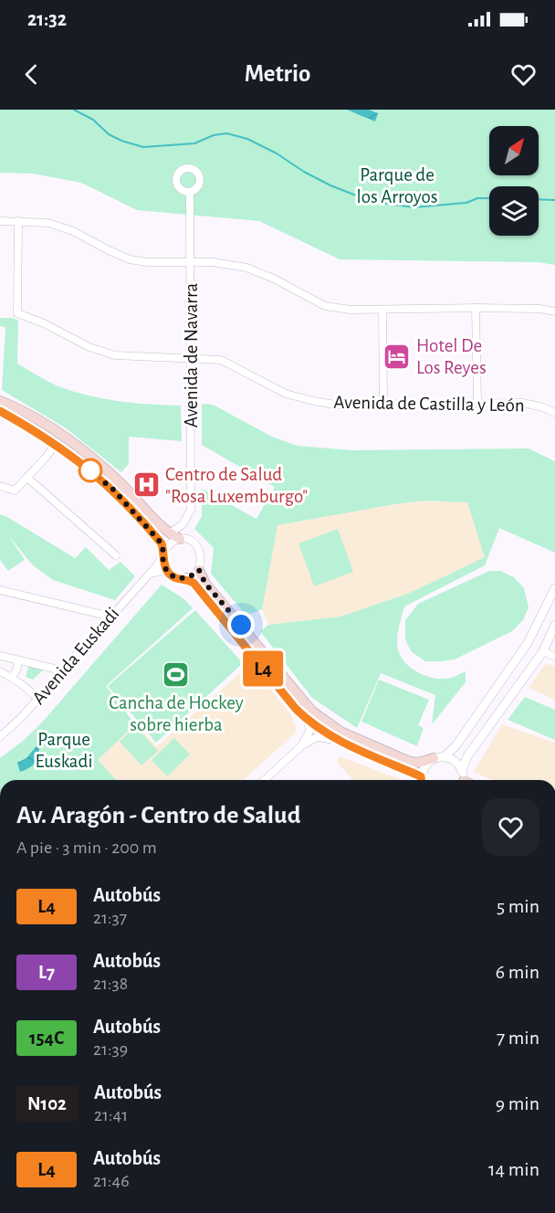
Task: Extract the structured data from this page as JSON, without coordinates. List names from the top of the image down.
{
  "streets": {
    "street": ["Avenida de Navarra", "Avenida de Castilla y León", "Avenida Euskadi"]
  },
  "crossings": [
    ["Avenida de Navarra", "Avenida de Castilla y León"]
  ],
  "parks": ["Parque de los Arroyos", "Parque Euskadi"],
  "places": {
    "hotel": ["Hotel De Los Reyes"],
    "hospital": ["Centro de Salud \"Rosa Luxemburgo\""],
    "sports": ["Cancha de Hockey sobre hierba"]
  },
  "lines": ["bus line L4"],
  "north": "top right",
  "page": {
    "status": "21:32",
    "header": "Metrio",
    "on_map": "L4",
    "heading": ["Av. Aragón - Centro de Salud", "A pie · 3 min · 200 m"],
    "list": [
      {
        "mark": "L4",
        "name": "Autobús",
        "note": "21:37",
        "value": "5 min"
      },
      {
        "mark": "L7",
        "name": "Autobús",
        "note": "21:38",
        "value": "6 min"
      },
      {
        "mark": "154C",
        "name": "Autobús",
        "note": "21:39",
        "value": "7 min"
      },
      {
        "mark": "N102",
        "name": "Autobús",
        "note": "21:41",
        "value": "9 min"
      },
      {
        "mark": "L4",
        "name": "Autobús",
        "note": "21:46",
        "value": "14 min"
      }
    ]
  }
}
